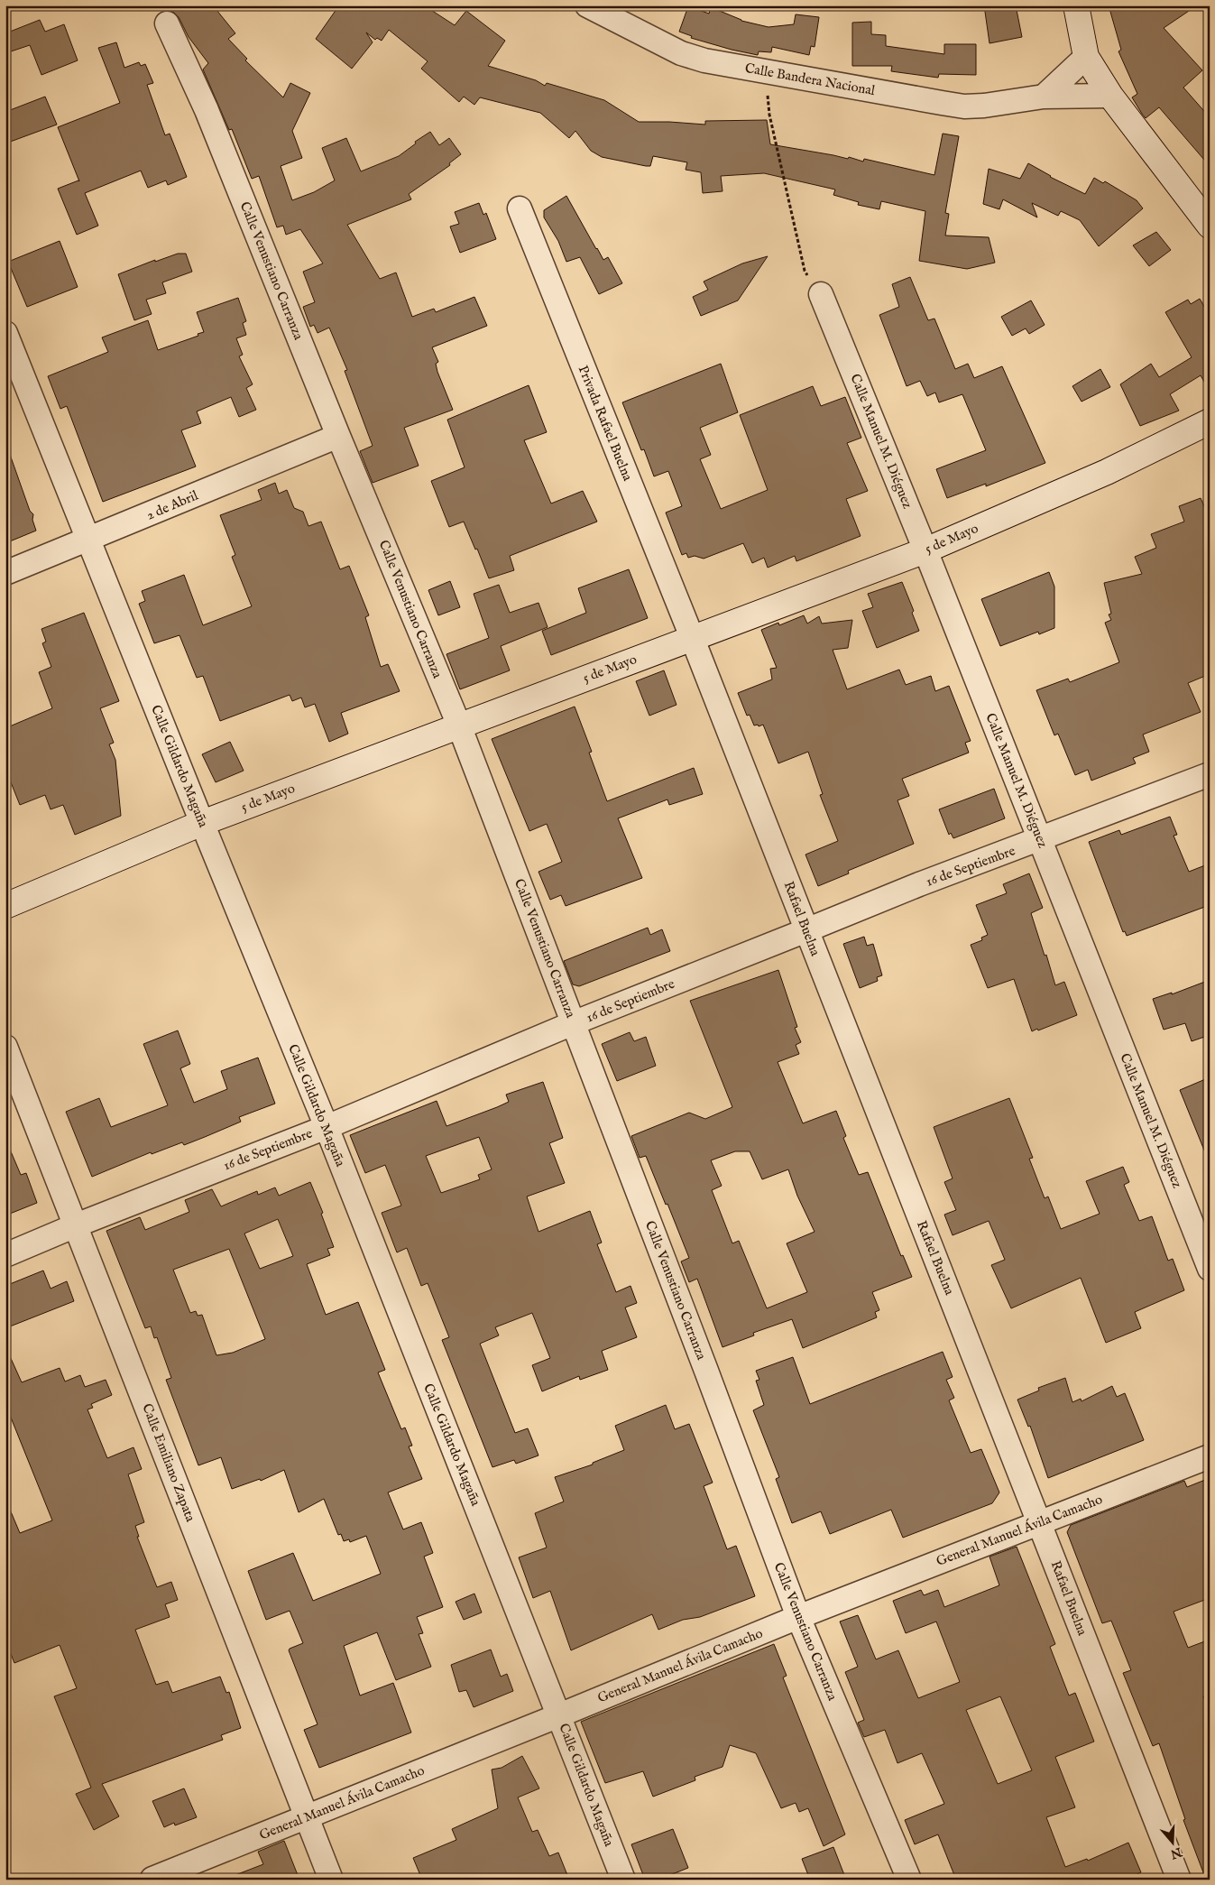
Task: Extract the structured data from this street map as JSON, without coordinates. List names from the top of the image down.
{
  "streets": {
    "street": [
      "Calle Bandera Nacional",
      "Calle Venustiano Carranza",
      "Privada Rafael Buelna",
      "Calle Manuel M. Diéguez",
      "2 de Abril",
      "5 de Mayo",
      "Calle Gildardo Magaña",
      "16 de Septiembre",
      "Rafael Buelna",
      "Calle Emiliano Zapata",
      "General Manuel Ávila Camacho"
    ]
  },
  "crossings": [
    ["Calle Venustiano Carranza", "2 de Abril"],
    ["Calle Venustiano Carranza", "5 de Mayo"],
    ["Calle Venustiano Carranza", "16 de Septiembre"],
    ["Calle Venustiano Carranza", "General Manuel Ávila Camacho"],
    ["Privada Rafael Buelna", "5 de Mayo"],
    ["Privada Rafael Buelna", "Rafael Buelna"],
    ["Calle Manuel M. Diéguez", "5 de Mayo"],
    ["Calle Manuel M. Diéguez", "16 de Septiembre"],
    ["2 de Abril", "Calle Gildardo Magaña"],
    ["5 de Mayo", "Calle Gildardo Magaña"],
    ["5 de Mayo", "Rafael Buelna"],
    ["Calle Gildardo Magaña", "16 de Septiembre"],
    ["Calle Gildardo Magaña", "General Manuel Ávila Camacho"],
    ["16 de Septiembre", "Rafael Buelna"],
    ["16 de Septiembre", "Calle Emiliano Zapata"],
    ["Rafael Buelna", "General Manuel Ávila Camacho"],
    ["Calle Emiliano Zapata", "General Manuel Ávila Camacho"]
  ],
  "north": "bottom"
}
